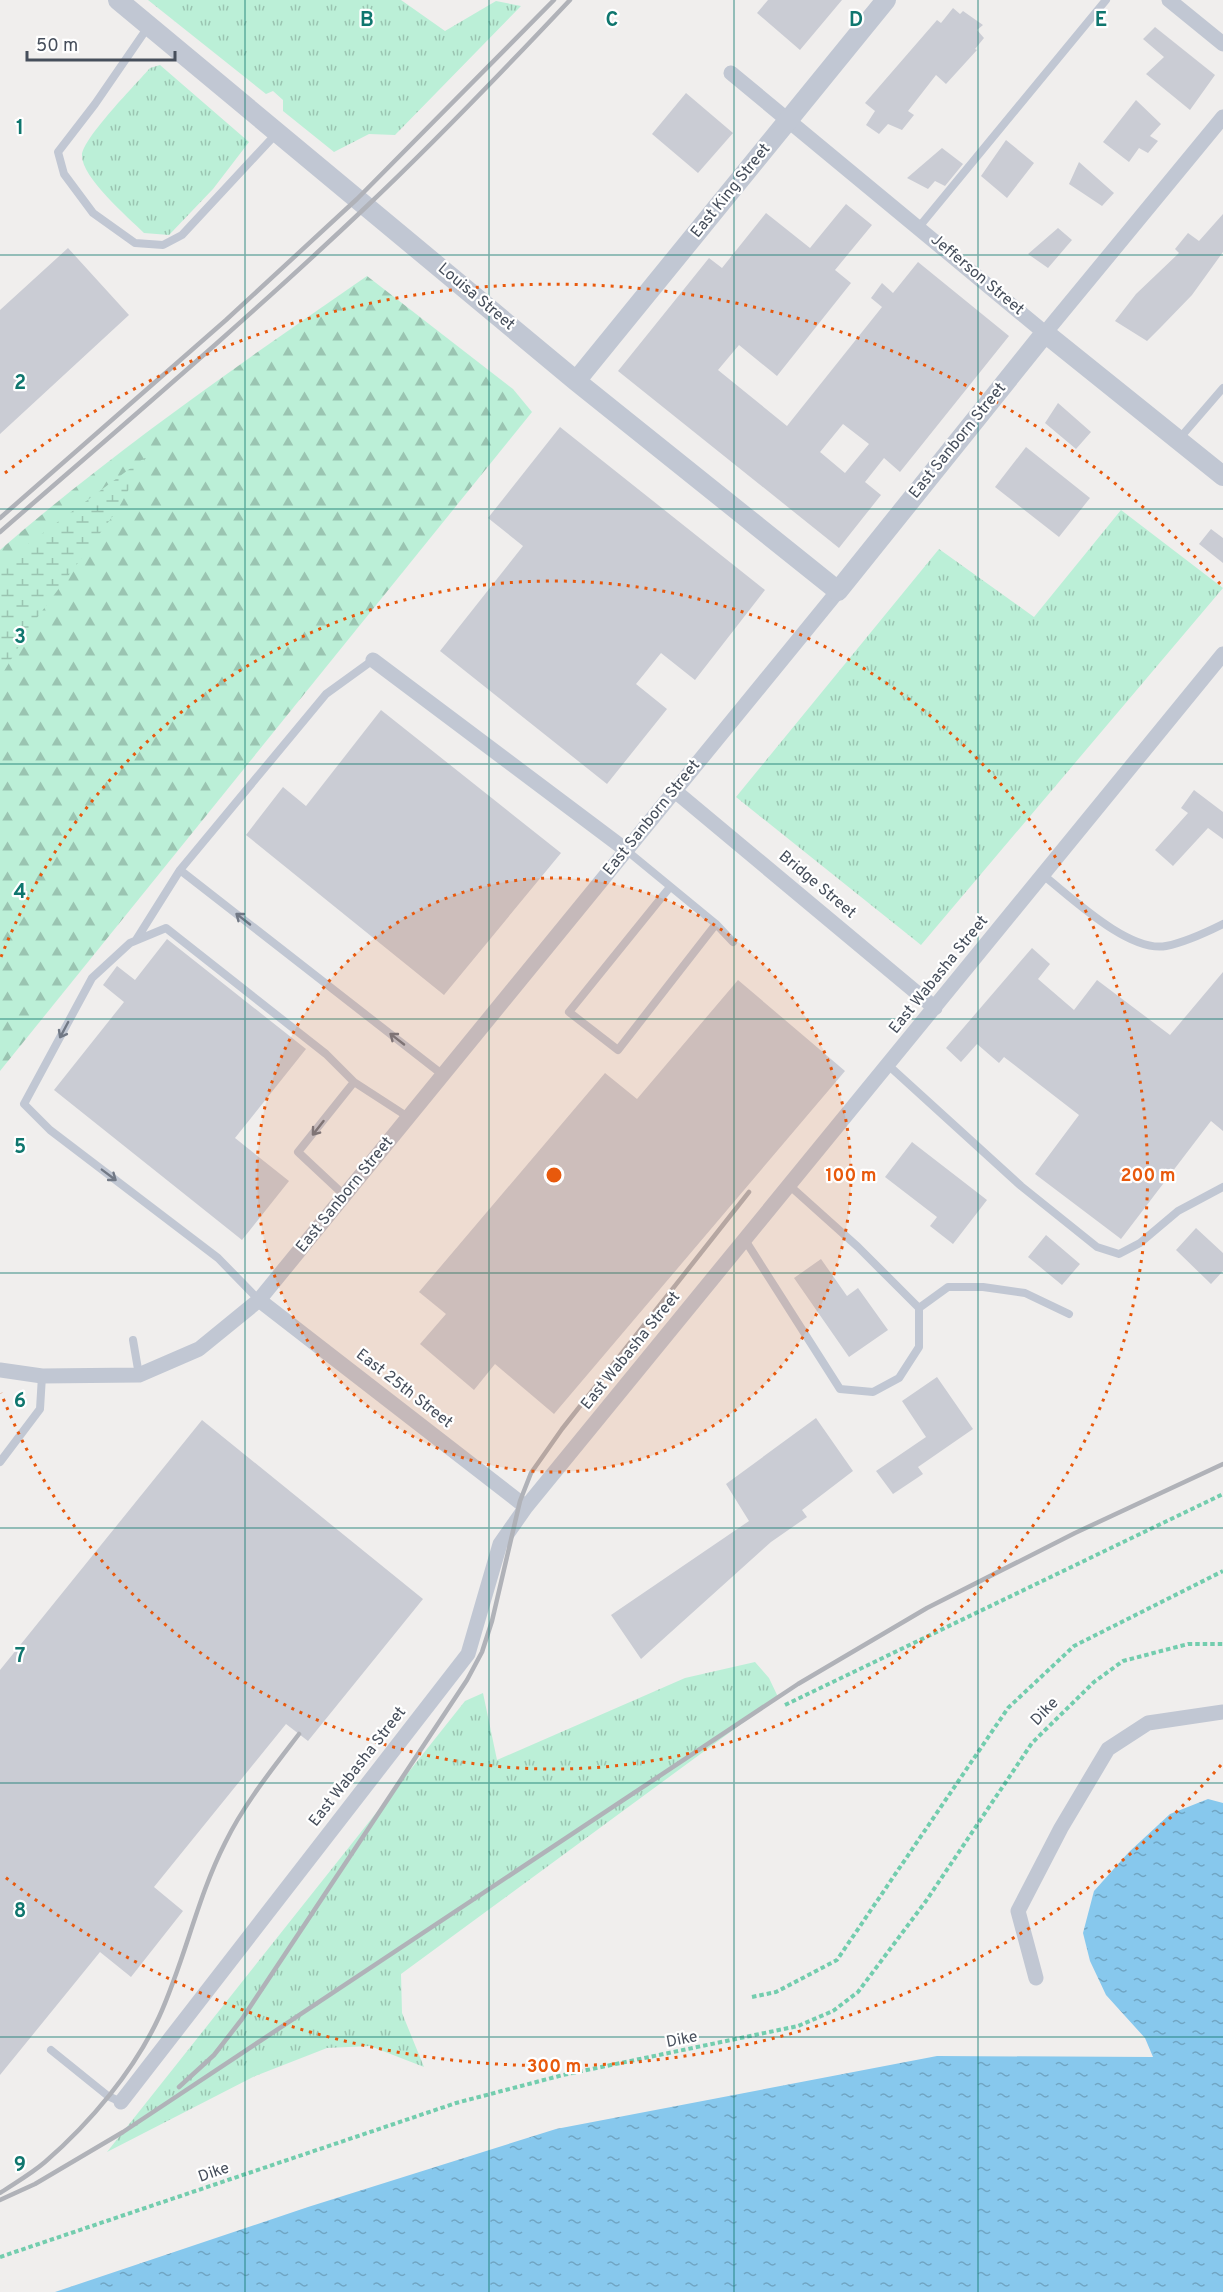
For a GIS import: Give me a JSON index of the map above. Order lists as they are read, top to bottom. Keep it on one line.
{"streets":{"street":["East King Street","Jefferson Street","Louisa Street","East Sanborn Street","Bridge Street","East Wabasha Street","East 25th Street"],"path":["Dike"]},"crossings":[["East King Street","Jefferson Street"],["East King Street","Louisa Street"],["Jefferson Street","East Sanborn Street"],["Louisa Street","East Sanborn Street"],["East Sanborn Street","Bridge Street"],["East Sanborn Street","East 25th Street"],["Bridge Street","East Wabasha Street"],["East Wabasha Street","East 25th Street"]],"scale_bar":"50 m","grid":{"columns":["B","C","D","E"],"rows":["1","2","3","4","5","6","7","8","9"]},"rings":["100 m","200 m","300 m"]}
